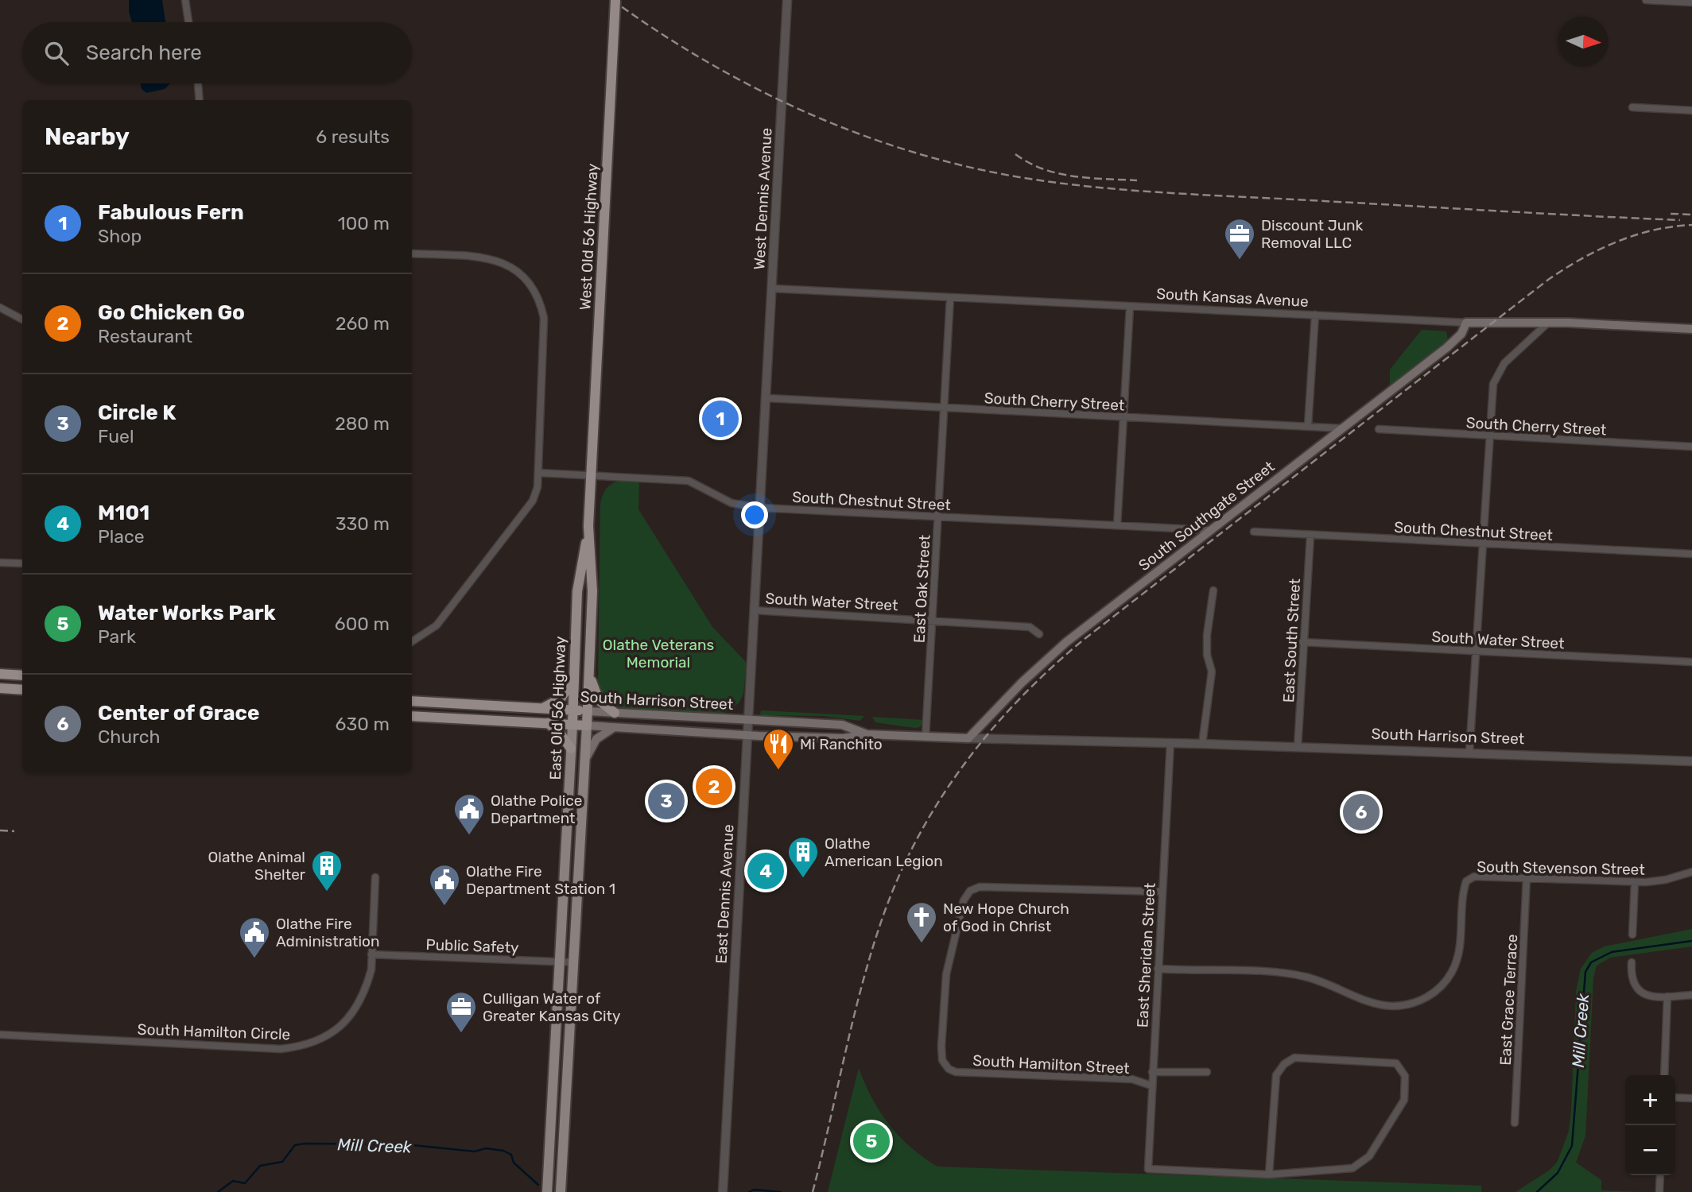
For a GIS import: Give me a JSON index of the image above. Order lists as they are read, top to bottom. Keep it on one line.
{"streets":{"highway":["West Old 56 Highway","South Harrison Street","East Old 56 Highway"],"main road":["South Kansas Avenue","South Southgate Street"],"street":["West Dennis Avenue","South Cherry Street","South Chestnut Street","East Oak Street","South Water Street","East South Street","South Stevenson Street","East Dennis Avenue","Public Safety","East Sheridan Street","East Grace Terrace","South Hamilton Circle","South Hamilton Street"]},"crossings":[["West Dennis Avenue","South Kansas Avenue"],["West Dennis Avenue","South Cherry Street"],["West Dennis Avenue","East Dennis Avenue"],["West Old 56 Highway","South Chestnut Street"],["West Old 56 Highway","East Old 56 Highway"],["South Kansas Avenue","South Southgate Street"],["South Kansas Avenue","East Oak Street"],["South Cherry Street","South Southgate Street"],["South Cherry Street","East Oak Street"],["South Cherry Street","East Dennis Avenue"],["South Chestnut Street","South Southgate Street"],["South Chestnut Street","East Oak Street"],["South Chestnut Street","East South Street"],["South Chestnut Street","East Old 56 Highway"],["South Chestnut Street","East Dennis Avenue"],["South Southgate Street","South Harrison Street"],["East Oak Street","South Water Street"],["East Oak Street","South Harrison Street"],["South Water Street","East South Street"],["South Water Street","East Dennis Avenue"],["East South Street","South Harrison Street"],["South Harrison Street","East Old 56 Highway"],["South Harrison Street","East Dennis Avenue"],["South Harrison Street","East Sheridan Street"],["East Old 56 Highway","Public Safety"],["South Stevenson Street","East Sheridan Street"],["South Stevenson Street","East Grace Terrace"],["Public Safety","South Hamilton Circle"],["East Sheridan Street","South Hamilton Street"]],"water":["Mill Creek"],"parks":["Olathe Veterans Memorial"],"places":{"office":["Discount Junk Removal LLC","Culligan Water of Greater Kansas City"],"restaurant":["Mi Ranchito"],"public building":["Olathe Police Department","Olathe Fire Department Station 1","Olathe Fire Administration"],"building":["Olathe American Legion","Olathe Animal Shelter"],"church":["New Hope Church of God in Christ"]},"north":"right","page":{"search":"Search here","heading":["Nearby","6 results"],"list":[{"mark":"1","name":"Fabulous Fern","note":"Shop","value":"100 m"},{"mark":"2","name":"Go Chicken Go","note":"Restaurant","value":"260 m"},{"mark":"3","name":"Circle K","note":"Fuel","value":"280 m"},{"mark":"4","name":"M101","note":"Place","value":"330 m"},{"mark":"5","name":"Water Works Park","note":"Park","value":"600 m"},{"mark":"6","name":"Center of Grace","note":"Church","value":"630 m"}],"pins":["1","2","3","6","4","5"],"map_buttons":["+","−"]}}
